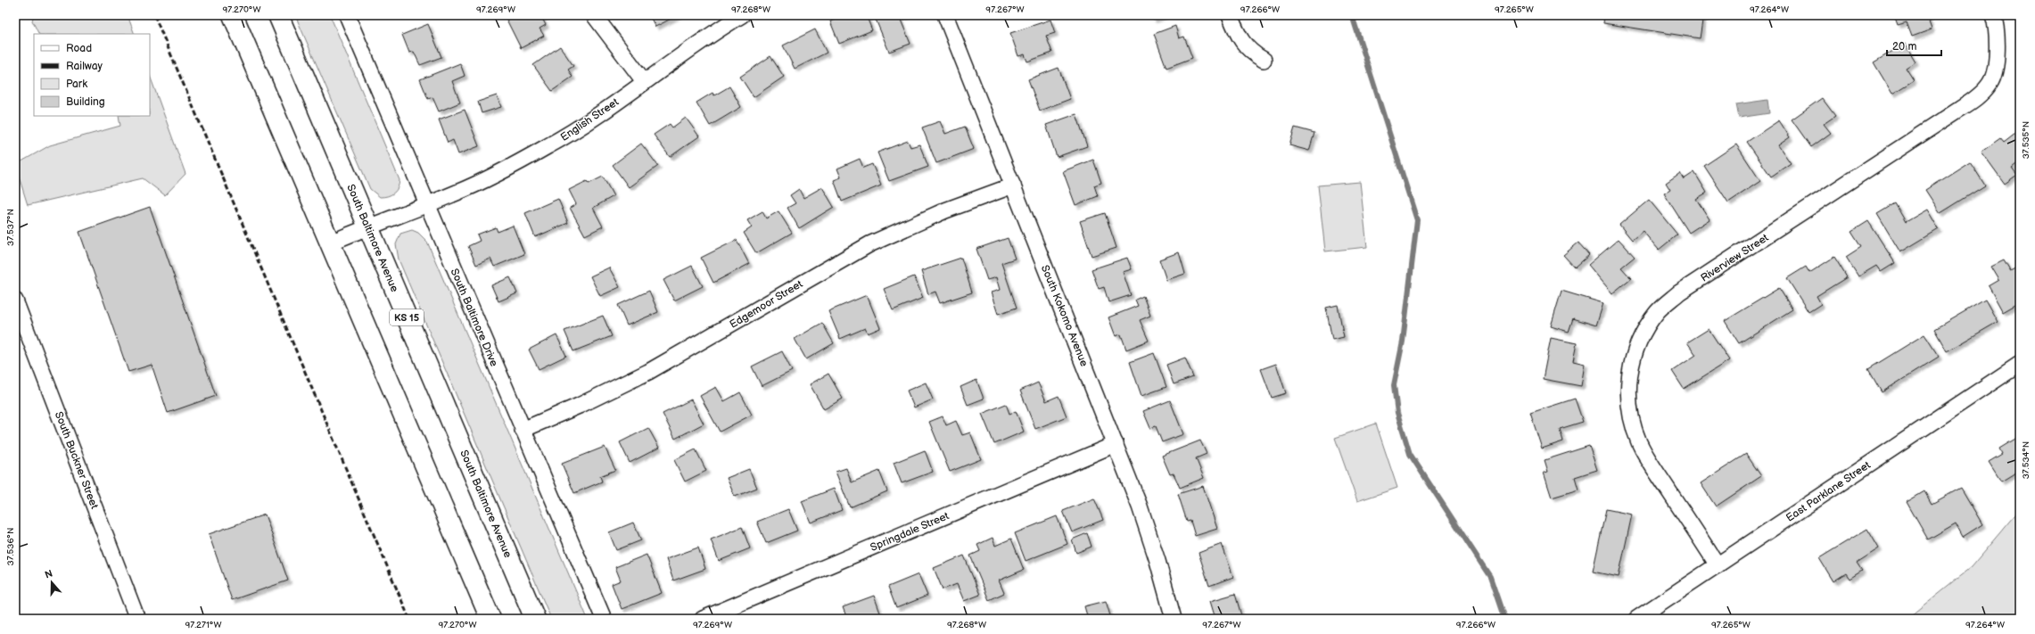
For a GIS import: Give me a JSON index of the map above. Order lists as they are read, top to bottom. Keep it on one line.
{"streets":{"main road":["South Baltimore Avenue","KS 15"],"street":["English Street","Riverview Street","Edgemoor Street","South Kokomo Avenue","South Baltimore Drive","South Buckner Street","East Parklane Street","Springdale Street"]},"crossings":[["English Street","South Baltimore Avenue"],["English Street","South Baltimore Drive"],["Riverview Street","East Parklane Street"],["Edgemoor Street","South Kokomo Avenue"],["Edgemoor Street","South Baltimore Drive"],["South Kokomo Avenue","Springdale Street"]],"legend":["Road","Railway","Park","Building"],"scale_bar":"20 m","north":"top","coordinates":["97.270°W","97.269°W","97.268°W","97.267°W","97.266°W","97.265°W","97.264°W","37.535°N","37.537°N","37.534°N","37.536°N","97.271°W"]}
